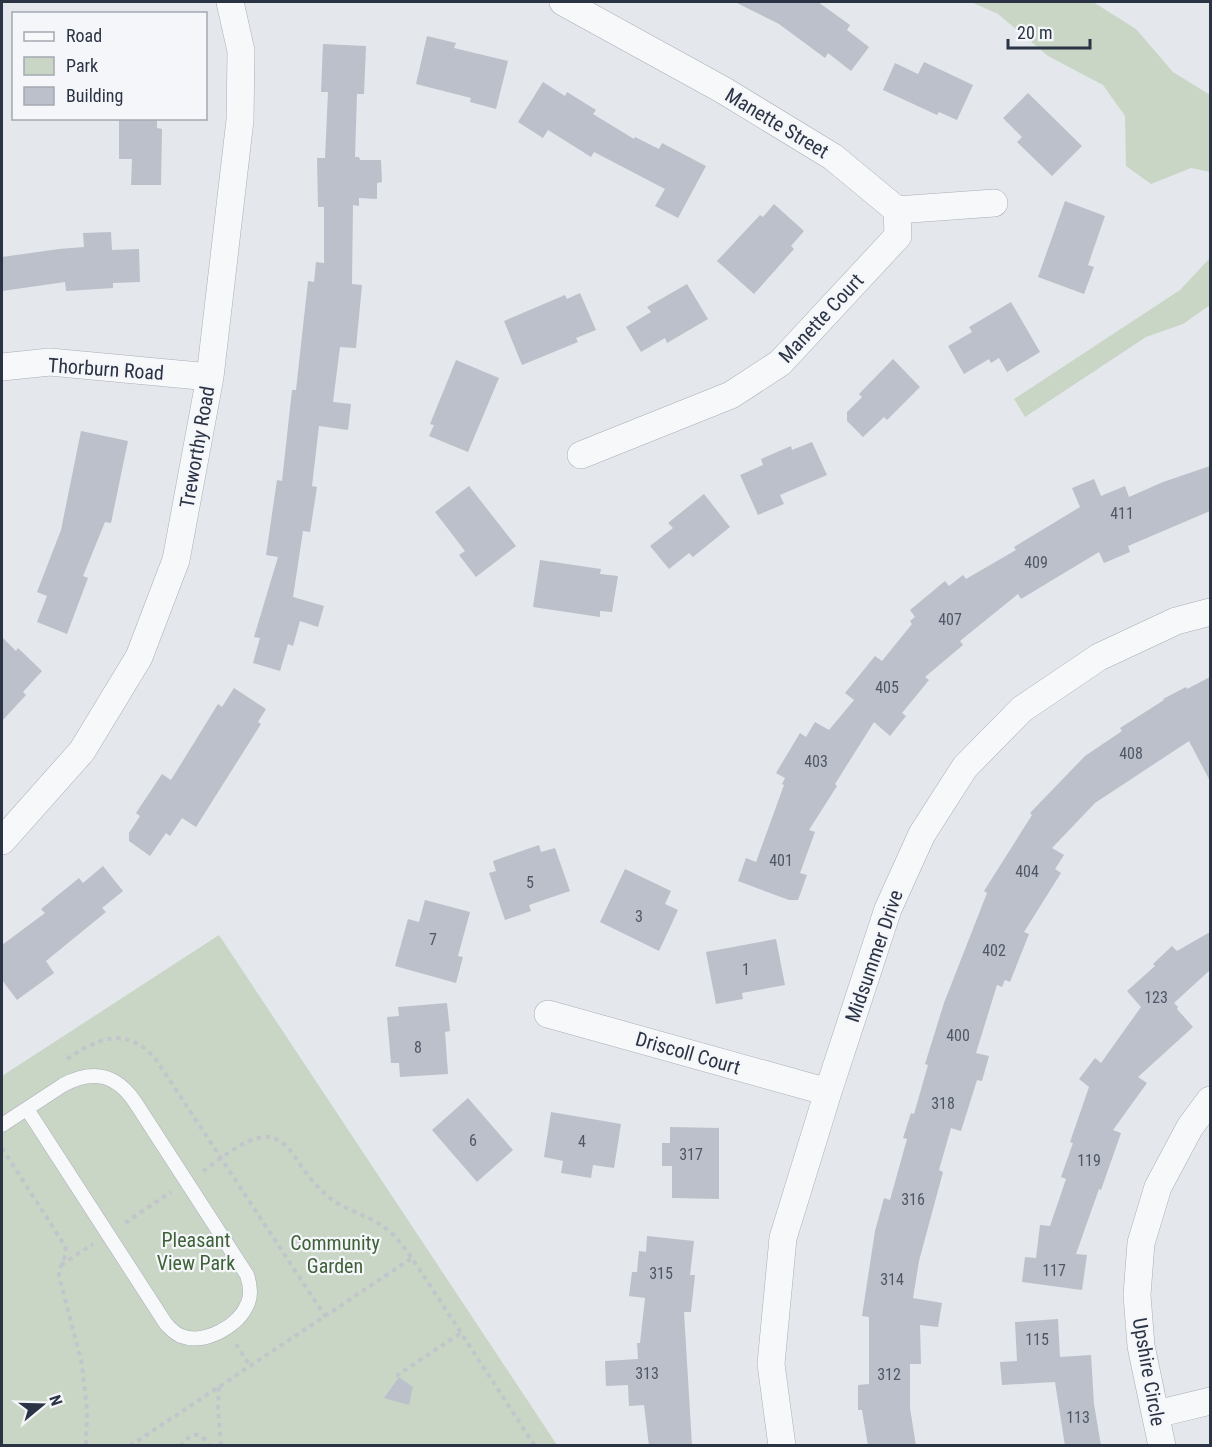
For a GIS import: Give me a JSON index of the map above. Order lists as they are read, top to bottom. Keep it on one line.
{"streets":{"street":["Manette Street","Manette Court","Thorburn Road","Treworthy Road","Midsummer Drive","Driscoll Court","Upshire Circle"]},"crossings":[["Manette Street","Manette Court"],["Thorburn Road","Treworthy Road"],["Midsummer Drive","Driscoll Court"]],"parks":["Pleasant View Park","Community Garden"],"house_numbers":["411","409","407","405","408","403","401","404","5","3","7","402","1","123","400","8","318","6","4","317","119","316","117","315","314","115","313","312","113"],"legend":["Road","Park","Building"],"scale_bar":"20 m","north":"right"}
